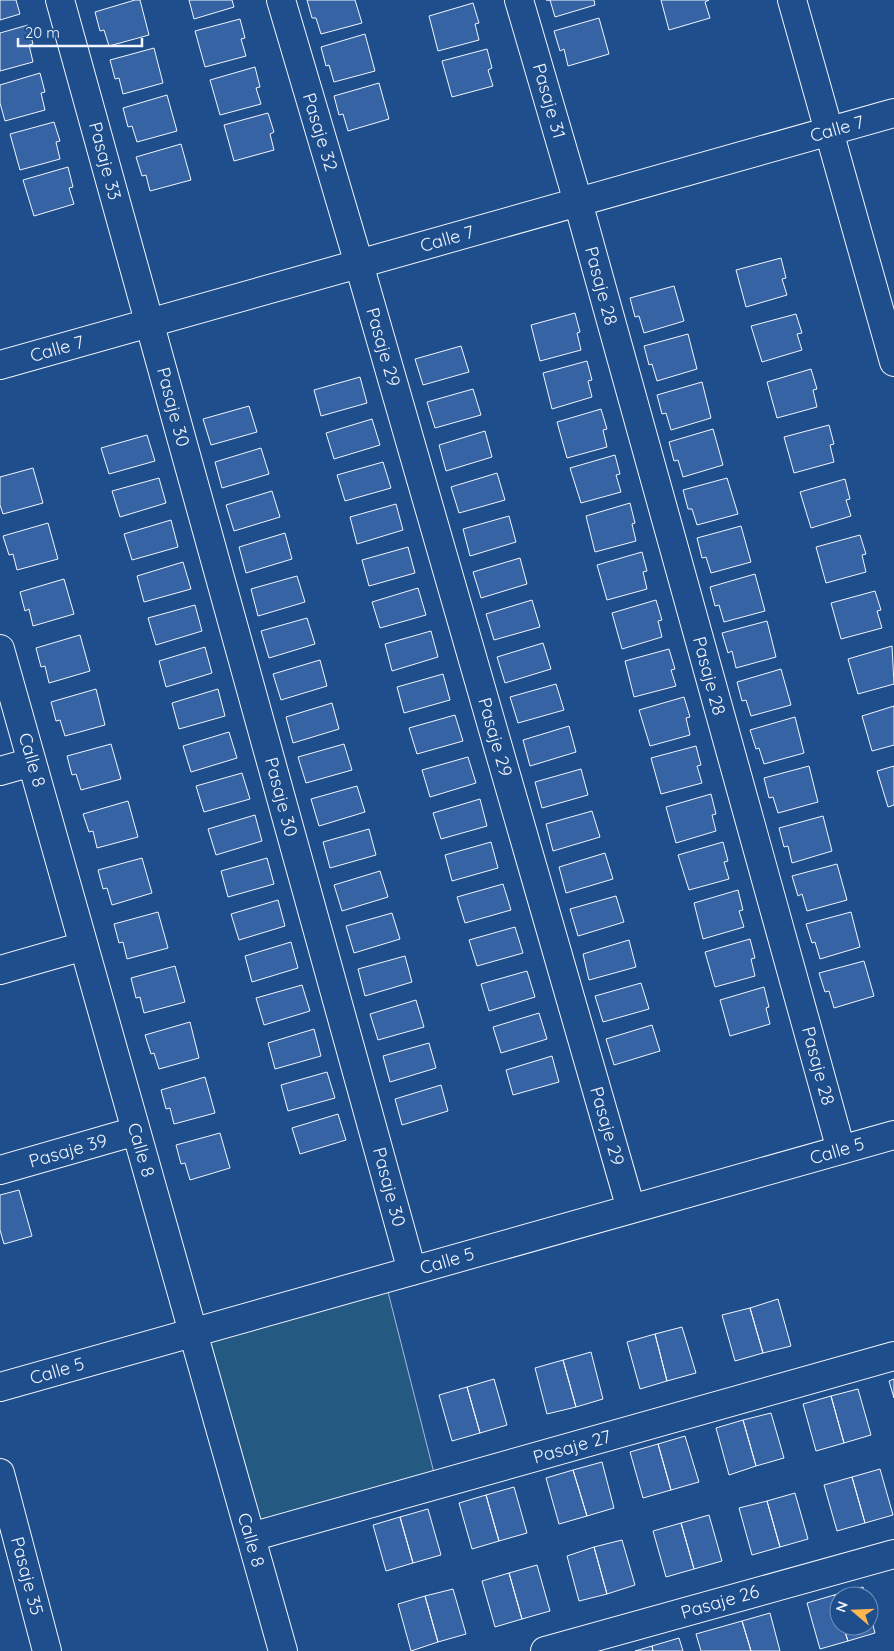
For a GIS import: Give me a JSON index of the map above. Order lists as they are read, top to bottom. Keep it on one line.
{"streets":{"street":["Pasaje 31","Calle 7","Pasaje 32","Pasaje 33","Pasaje 28","Pasaje 29","Pasaje 30","Calle 8","Pasaje 39","Calle 5","Pasaje 27","Pasaje 35","Pasaje 26"]},"crossings":[["Pasaje 31","Calle 7"],["Pasaje 31","Pasaje 28"],["Calle 7","Pasaje 32"],["Calle 7","Pasaje 33"],["Calle 7","Pasaje 28"],["Calle 7","Pasaje 29"],["Calle 7","Pasaje 30"],["Pasaje 32","Pasaje 29"],["Pasaje 33","Pasaje 30"],["Pasaje 28","Calle 5"],["Pasaje 29","Calle 5"],["Pasaje 30","Calle 5"],["Calle 8","Pasaje 39"],["Calle 8","Calle 5"],["Calle 8","Pasaje 27"]],"scale_bar":"20 m","north":"left"}
